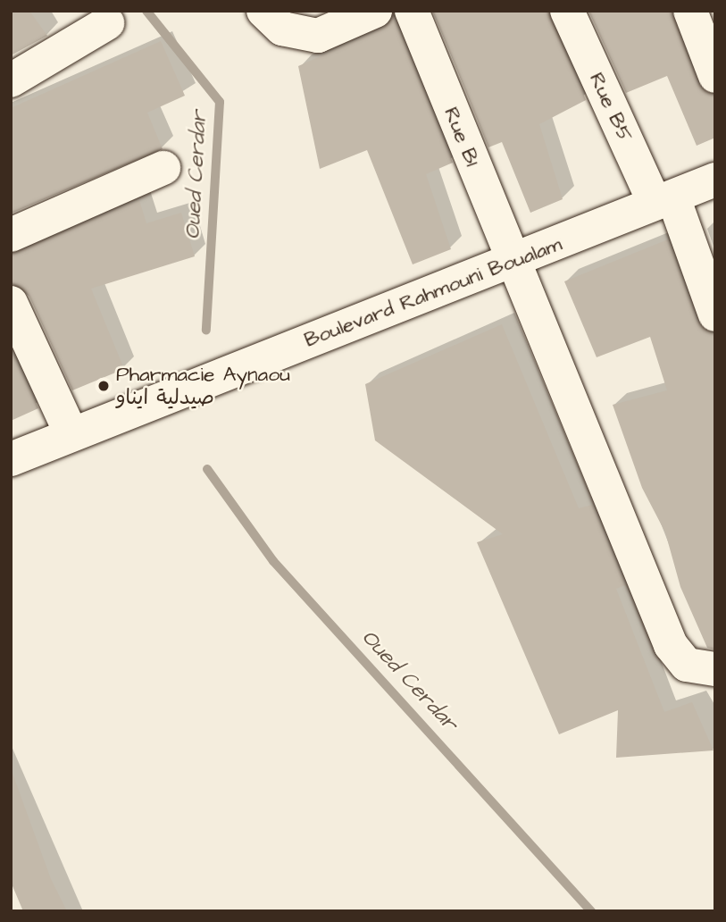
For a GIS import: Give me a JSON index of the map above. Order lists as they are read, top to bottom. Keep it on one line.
{"streets":{"street":["Rue B5","Rue B1","Boulevard Rahmouni Boualam"]},"crossings":[["Rue B5","Boulevard Rahmouni Boualam"],["Rue B1","Boulevard Rahmouni Boualam"]],"water":["Oued Cerdar"],"places":["Pharmacie Aynaou صيدلية ايناو"]}
